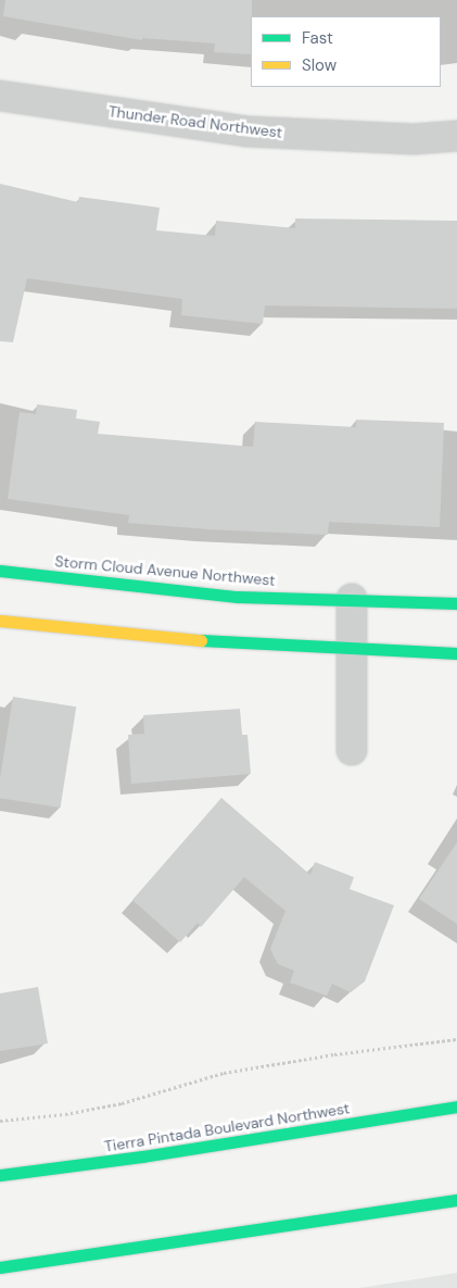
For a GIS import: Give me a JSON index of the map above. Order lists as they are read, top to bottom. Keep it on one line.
{"streets":{"street":["Thunder Road Northwest","Storm Cloud Avenue Northwest","Tierra Pintada Boulevard Northwest"]},"legend":["Fast","Slow"]}
